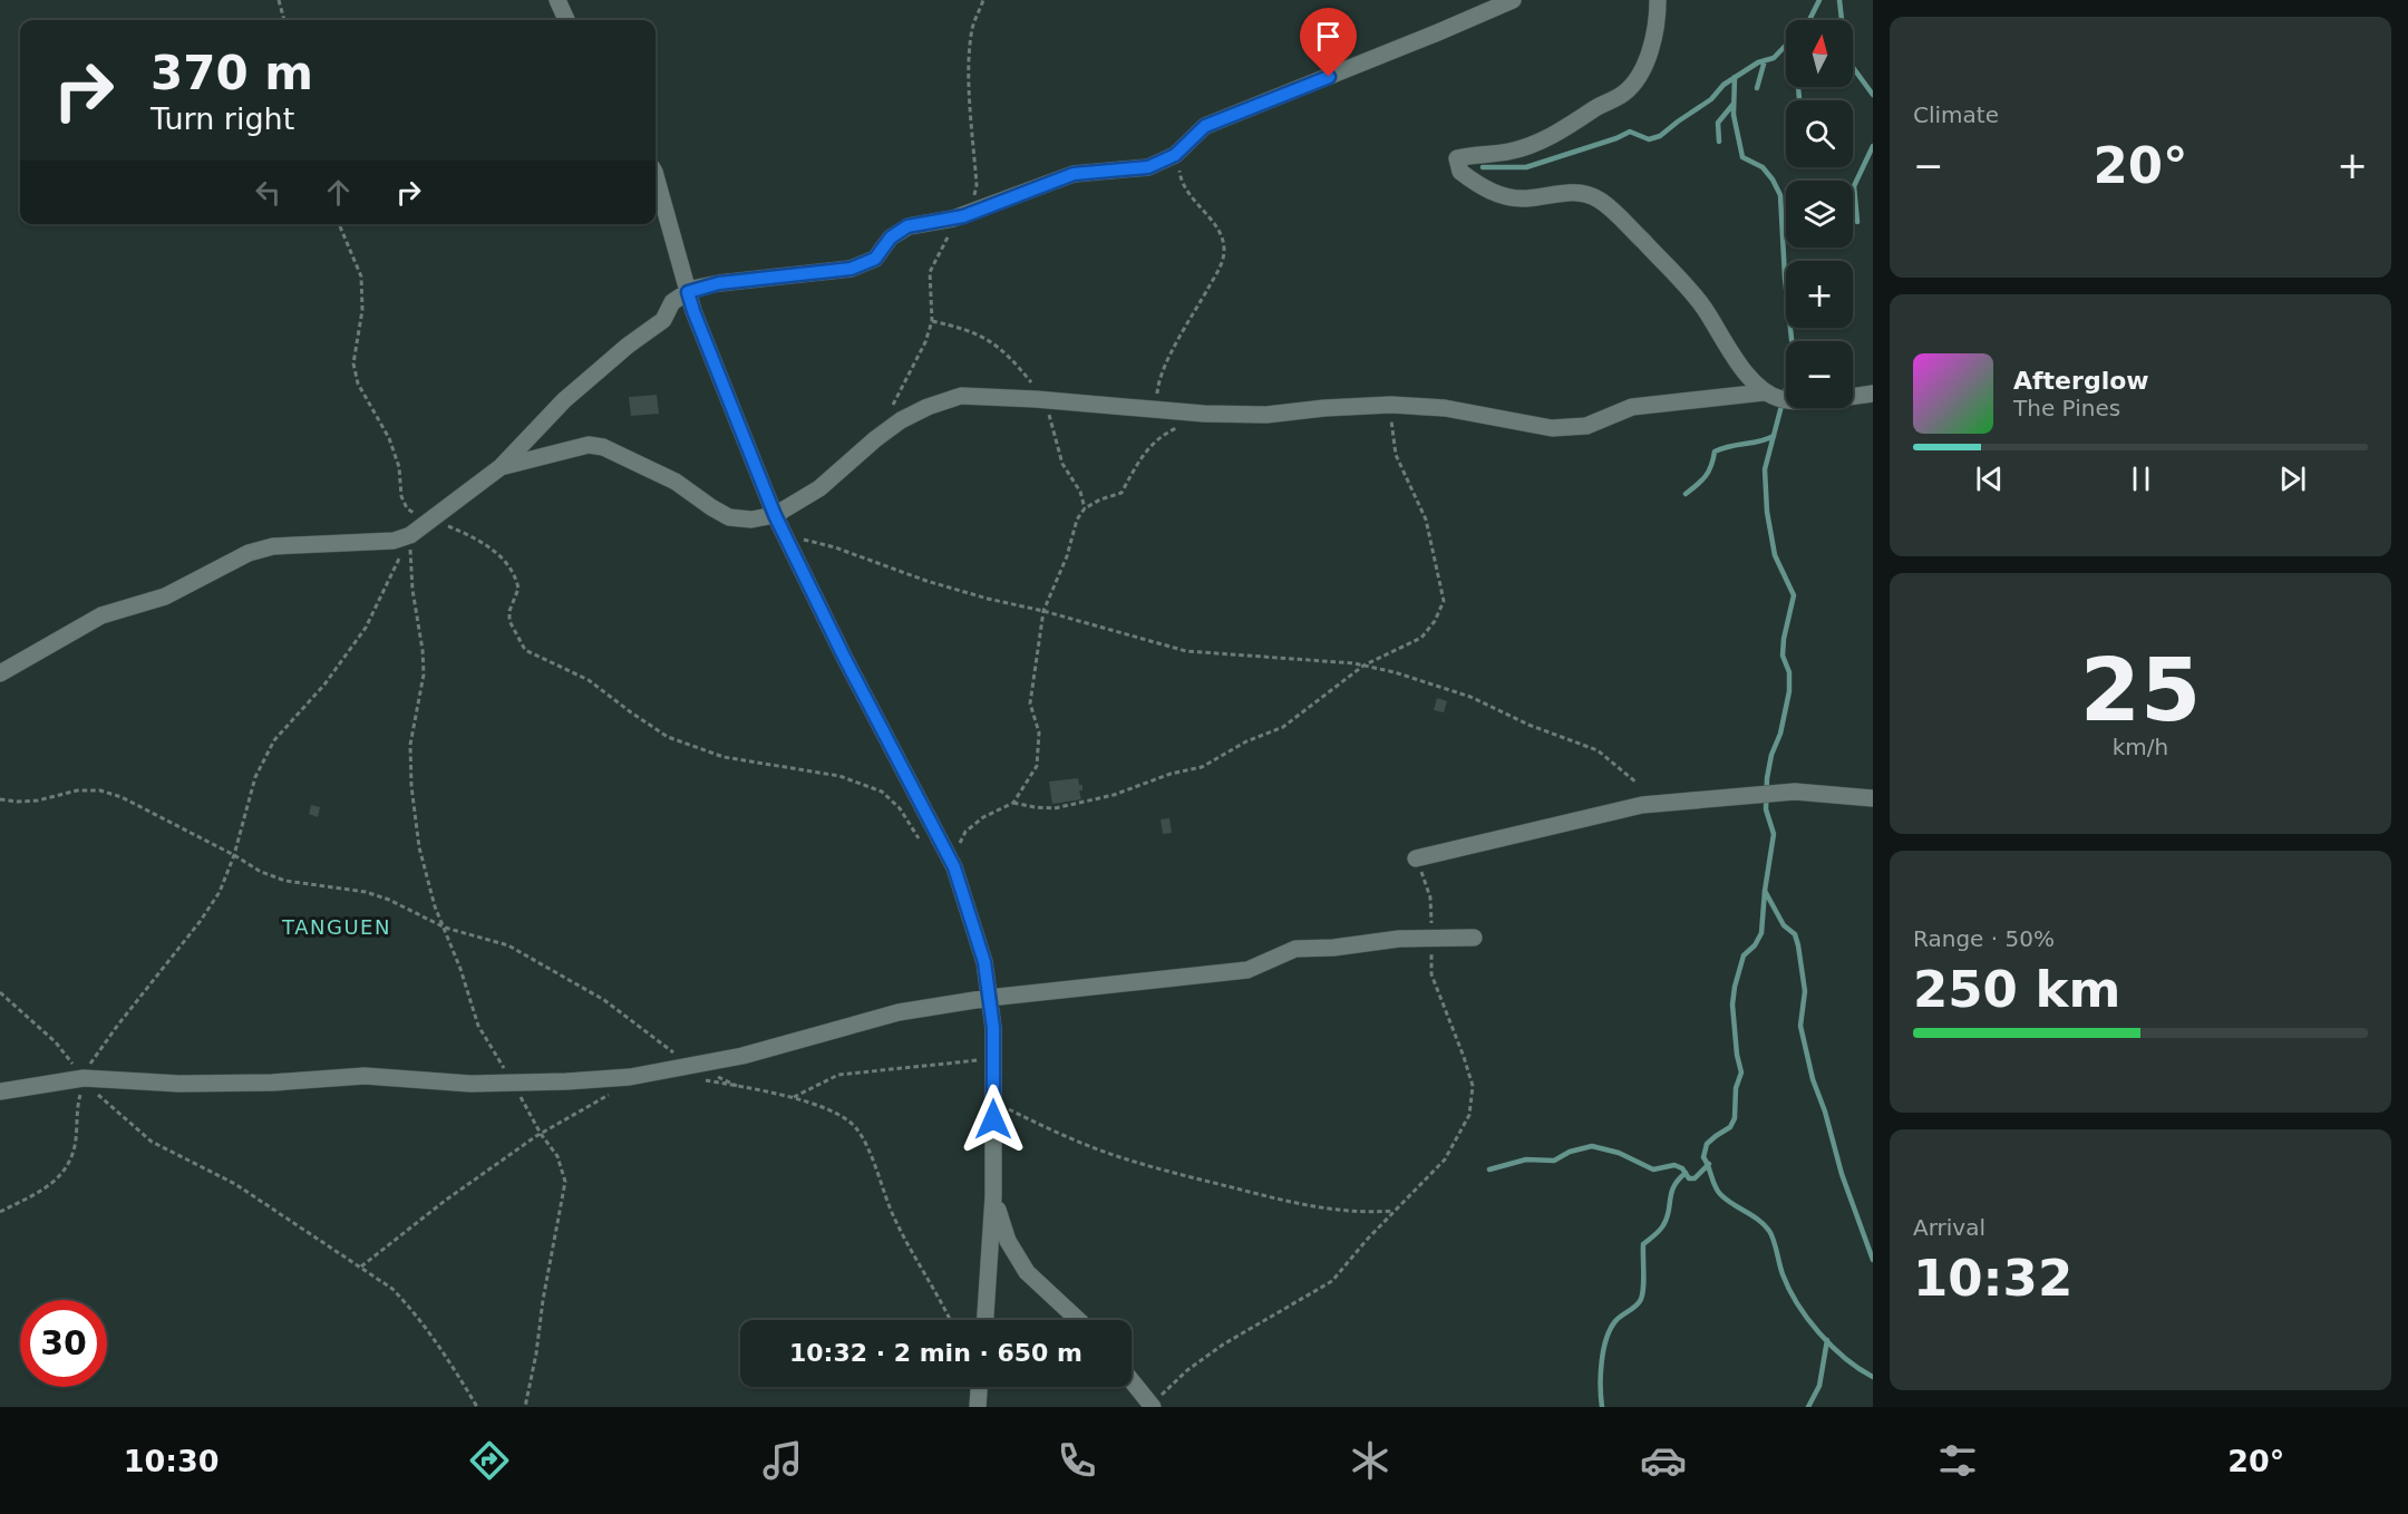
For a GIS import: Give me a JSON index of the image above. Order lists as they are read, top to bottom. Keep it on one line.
{"districts":["TANGUEN"],"north":"top","page":{"tile":["Climate",["25","km/h"],["Range · 50%","250 km"],["Arrival","10:32"]],"map_buttons":["+","−"],"turn":["370 m","Turn right"],"heat":["−","20°","+"],"song":["Afterglow","The Pines"],"limit":"30","trip":"10:32 · 2 min · 650 m","tabs":["10:30","20°"]}}
